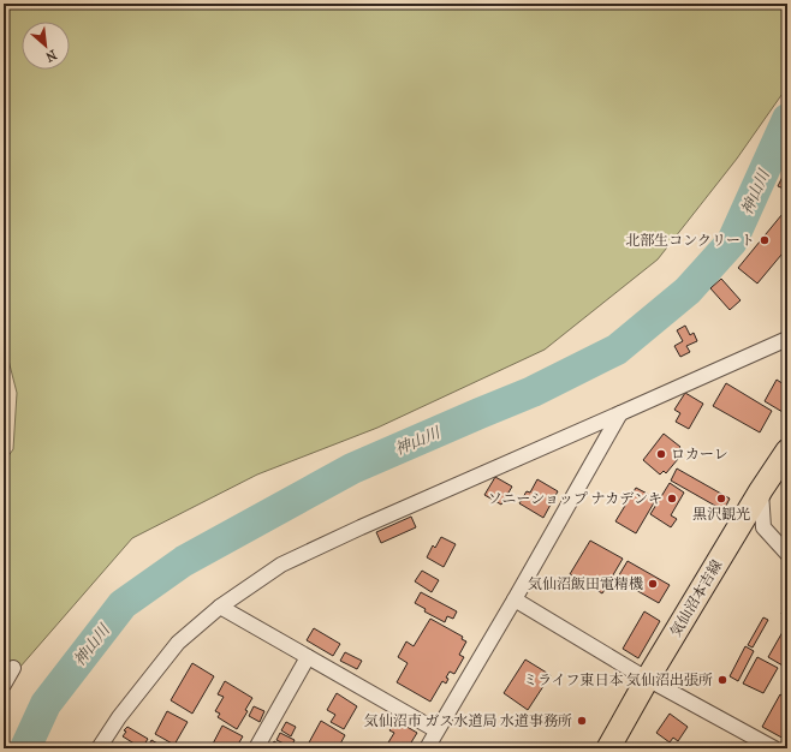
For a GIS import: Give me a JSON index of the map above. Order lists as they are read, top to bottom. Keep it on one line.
{"streets":{"main road":["気仙沼本吉線"]},"water":["神山川"],"places":["北部生コンクリート","ロカーレ","ソニーショップ ナカデンキ","黒沢観光","気仙沼飯田電精機","ミライフ東日本 気仙沼出張所","気仙沼市 ガス水道局 水道事務所"],"north":"bottom right"}
